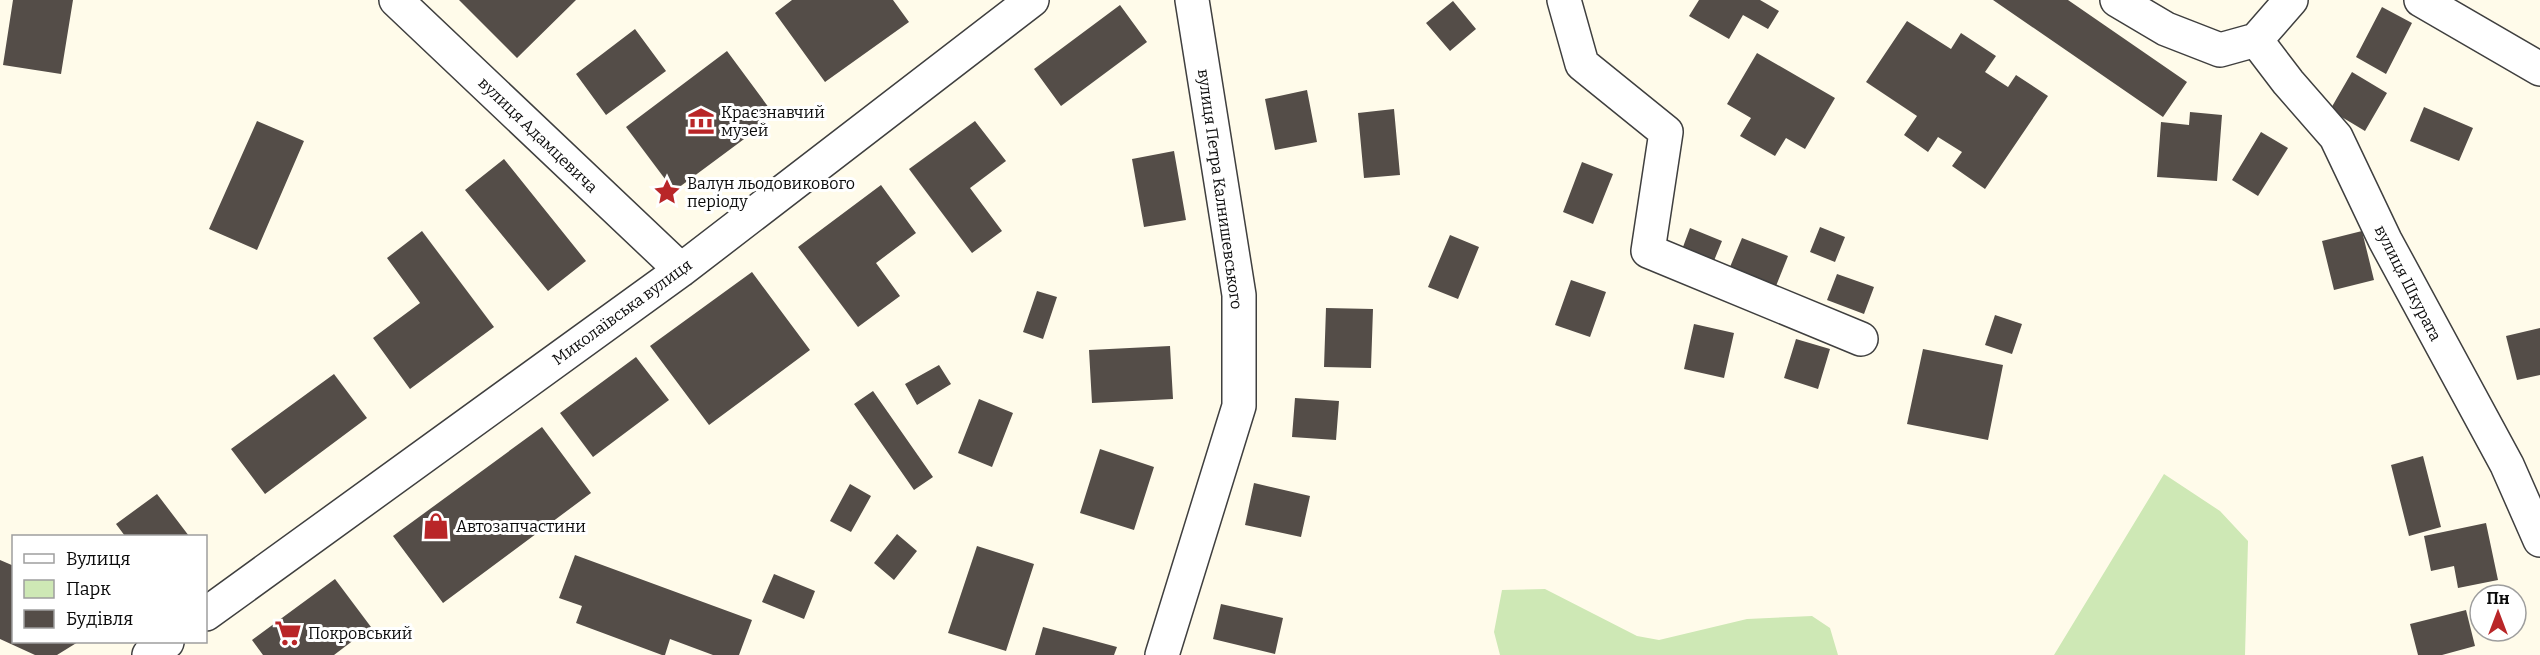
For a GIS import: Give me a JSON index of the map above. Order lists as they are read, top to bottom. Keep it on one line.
{"streets":{"street":["вулиця Адамцевича","вулиця Петра Калнишевського","вулиця Шкурата","Миколаївська вулиця"]},"crossings":[["вулиця Адамцевича","Миколаївська вулиця"]],"places":{"museum":["Краєзнавчий музей"],"place":["Валун льодовикового періоду"],"shop":["Автозапчастини"],"supermarket":["Покровський"]},"legend":["Вулиця","Парк","Будівля"],"north":"top"}
